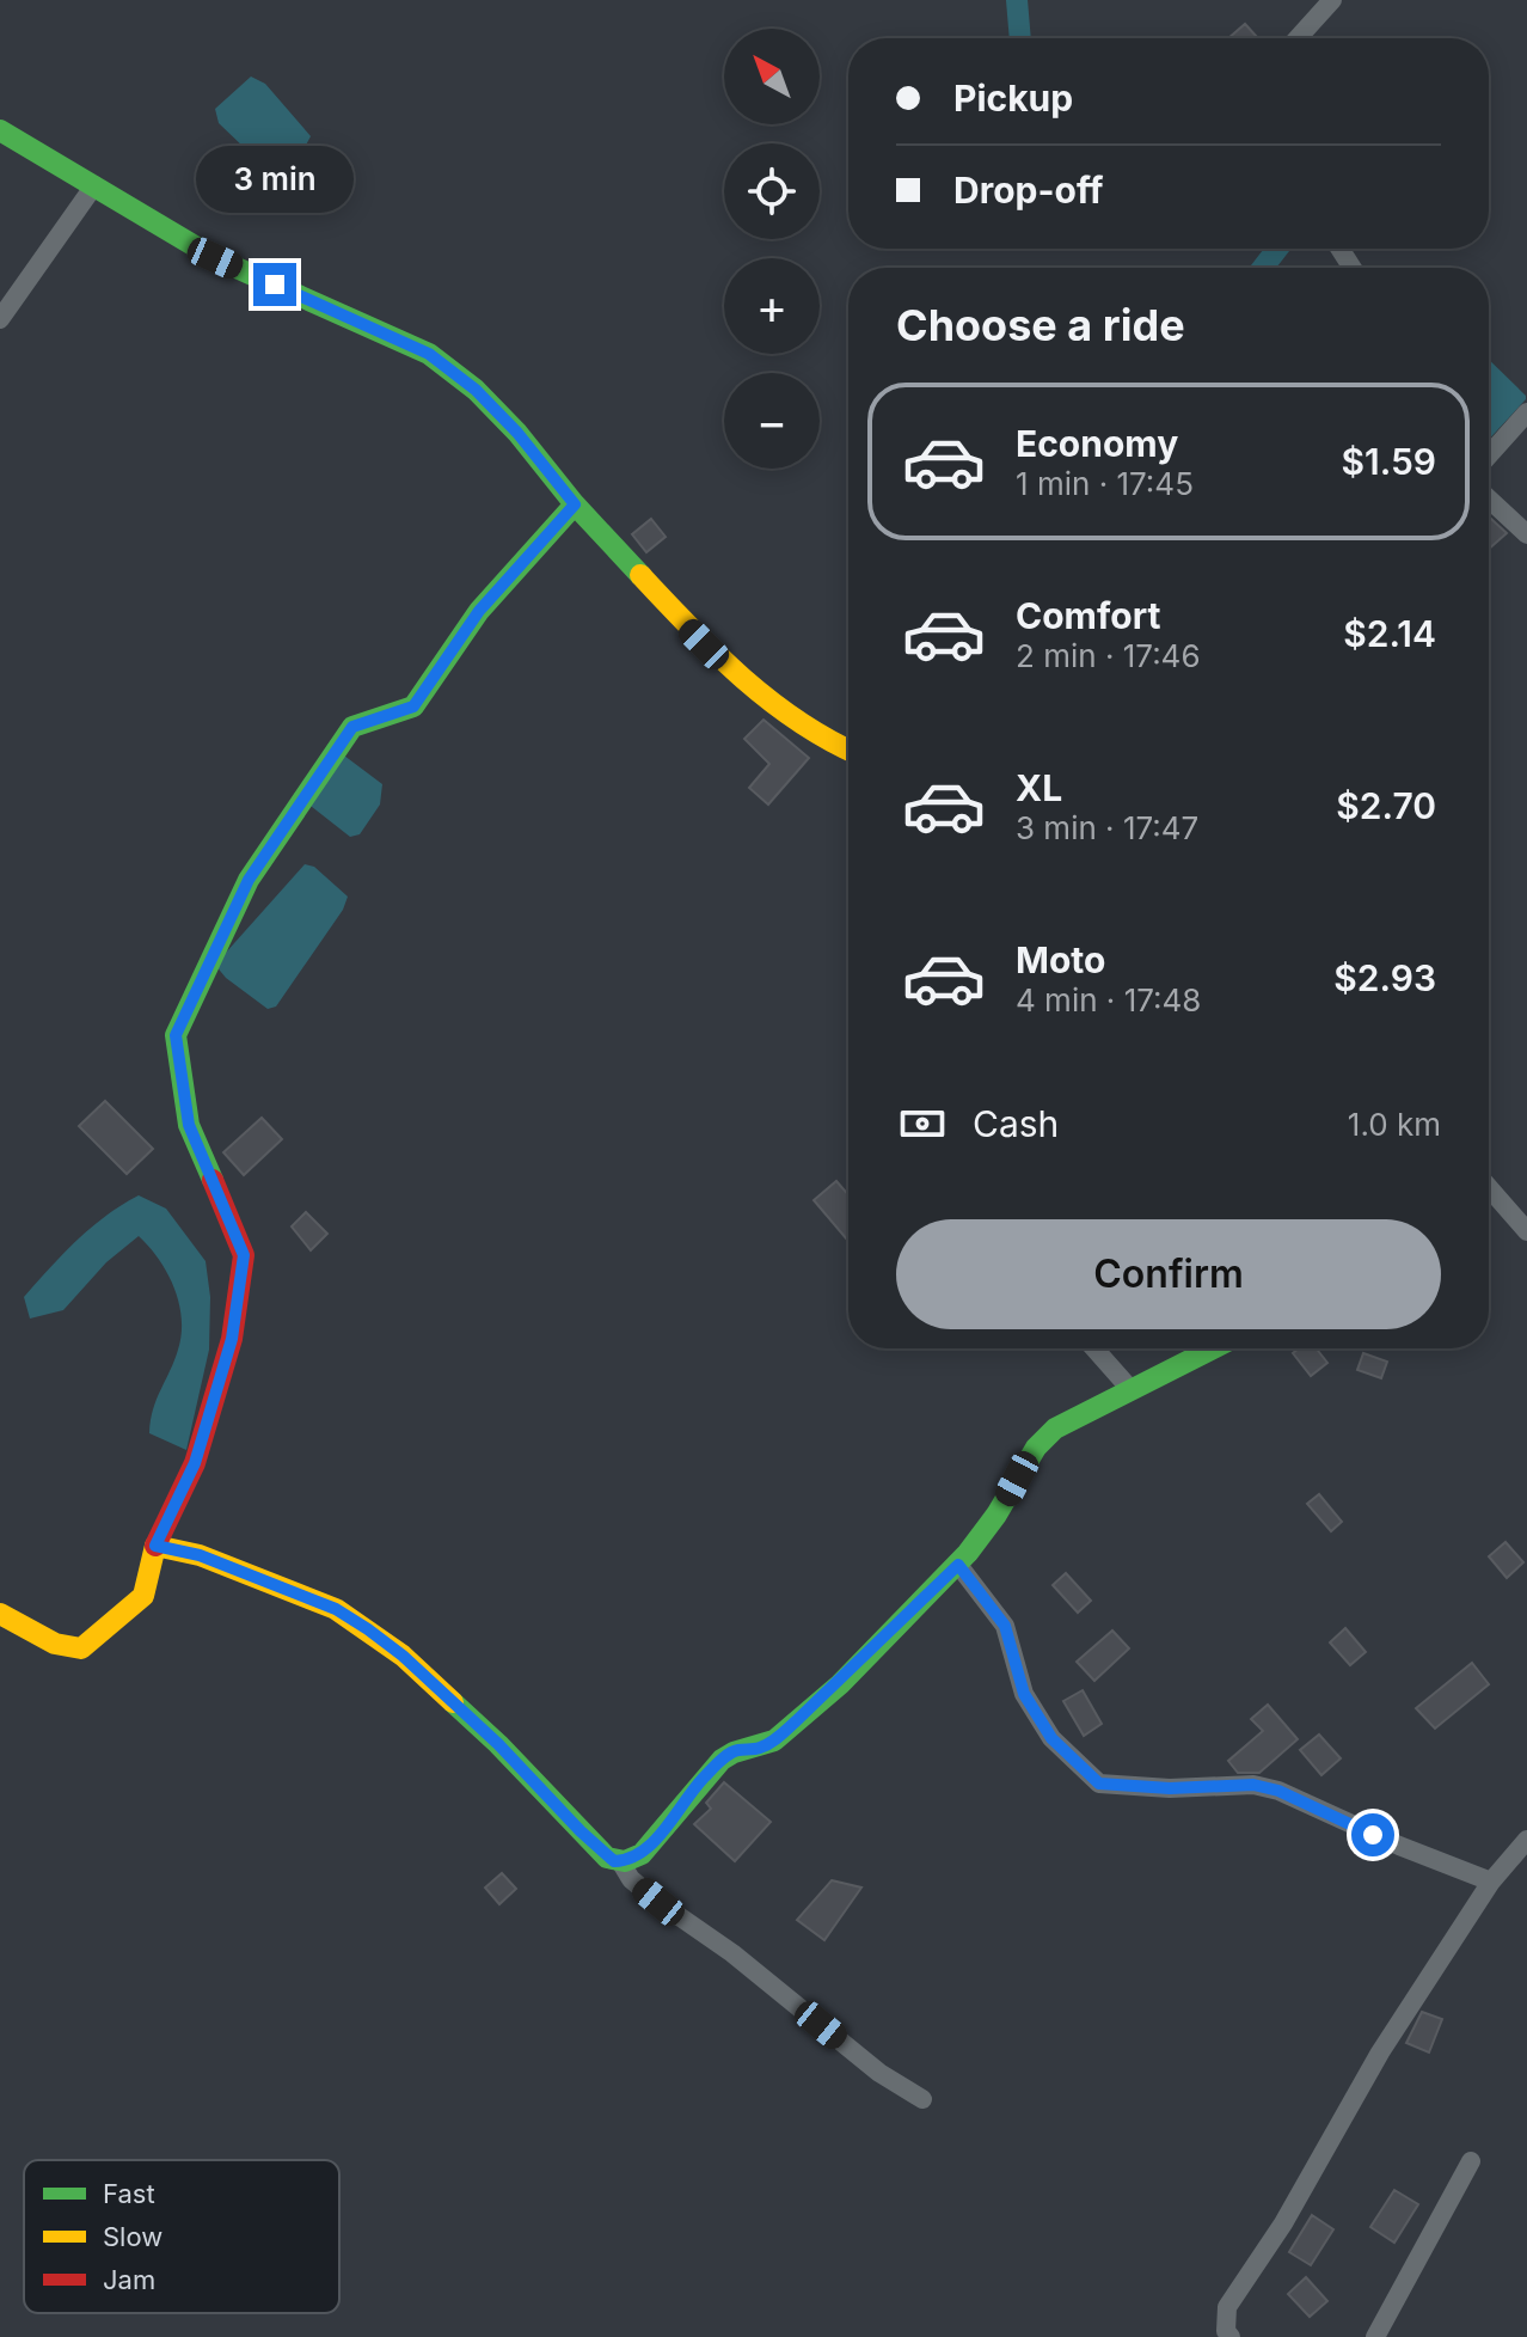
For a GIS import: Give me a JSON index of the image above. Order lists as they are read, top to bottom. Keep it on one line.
{"legend":["Fast","Slow","Jam"],"north":"top left","page":{"map_buttons":["+","−"],"banner":["Pickup","Drop-off"],"bubble":"3 min","heading":"Choose a ride","list":[{"name":"Economy","note":"1 min · 17:45","value":"$1.59"},{"name":"Comfort","note":"2 min · 17:46","value":"$2.14"},{"name":"XL","note":"3 min · 17:47","value":"$2.70"},{"name":"Moto","note":"4 min · 17:48","value":"$2.93"}],"pay":["Cash","1.0 km"],"buttons":"Confirm"}}
